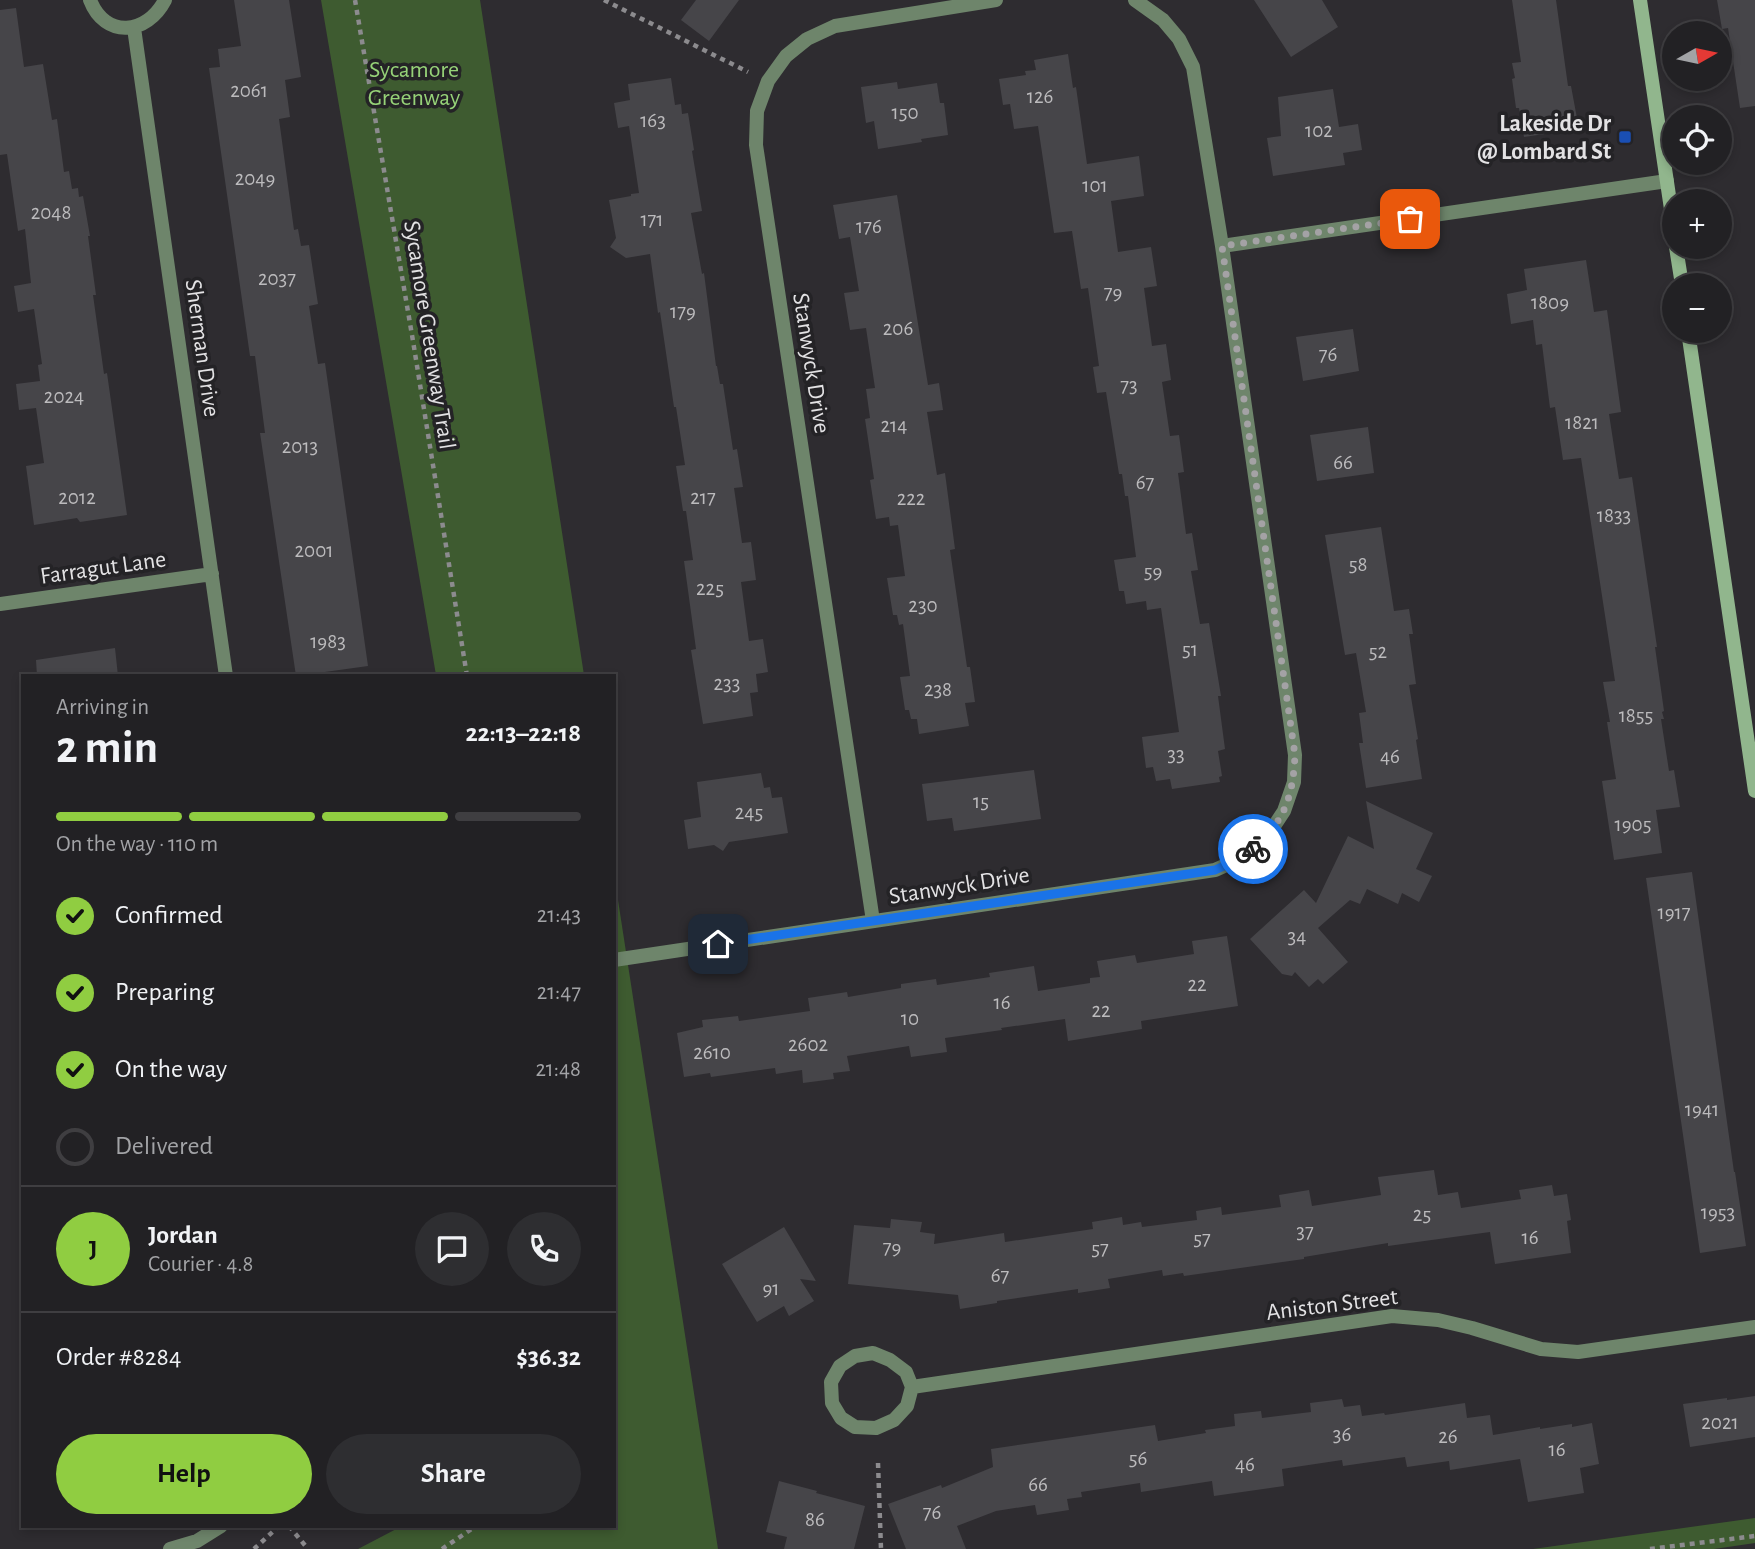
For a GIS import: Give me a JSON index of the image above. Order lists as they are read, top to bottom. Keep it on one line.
{"streets":{"street":["Sherman Drive","Stanwyck Drive","Farragut Lane","Aniston Street"],"path":["Sycamore Greenway Trail"]},"crossings":[["Sherman Drive","Farragut Lane"]],"parks":["Sycamore Greenway"],"places":{"transit":["Lakeside Dr @ Lombard St"]},"house_numbers":["2061","126","150","163","102","2049","101","2048","171","176","2037","79","1809","179","206","76","73","2024","1821","214","2013","66","67","2012","217","222","1833","2001","58","59","225","230","1983","51","52","233","238","1855","33","46","15","245","1905","1917","34","22","16","22","10","2602","2610","1941","1953","25","37","16","57","79","57","67","91","2021","36","26","16","56","46","66","76","86"],"north":"right","page":{"map_buttons":["+","−"],"heading":["2 min","Arriving in","22:13–22:18"],"panel":["Jordan","Courier · 4.8","Order #8284","$36.32"],"bar":"On the way · 110 m","list":[["Confirmed","21:43"],["Preparing","21:47"],["On the way","21:48"],"Delivered"],"round":"J","buttons":["Help","Share"]}}
